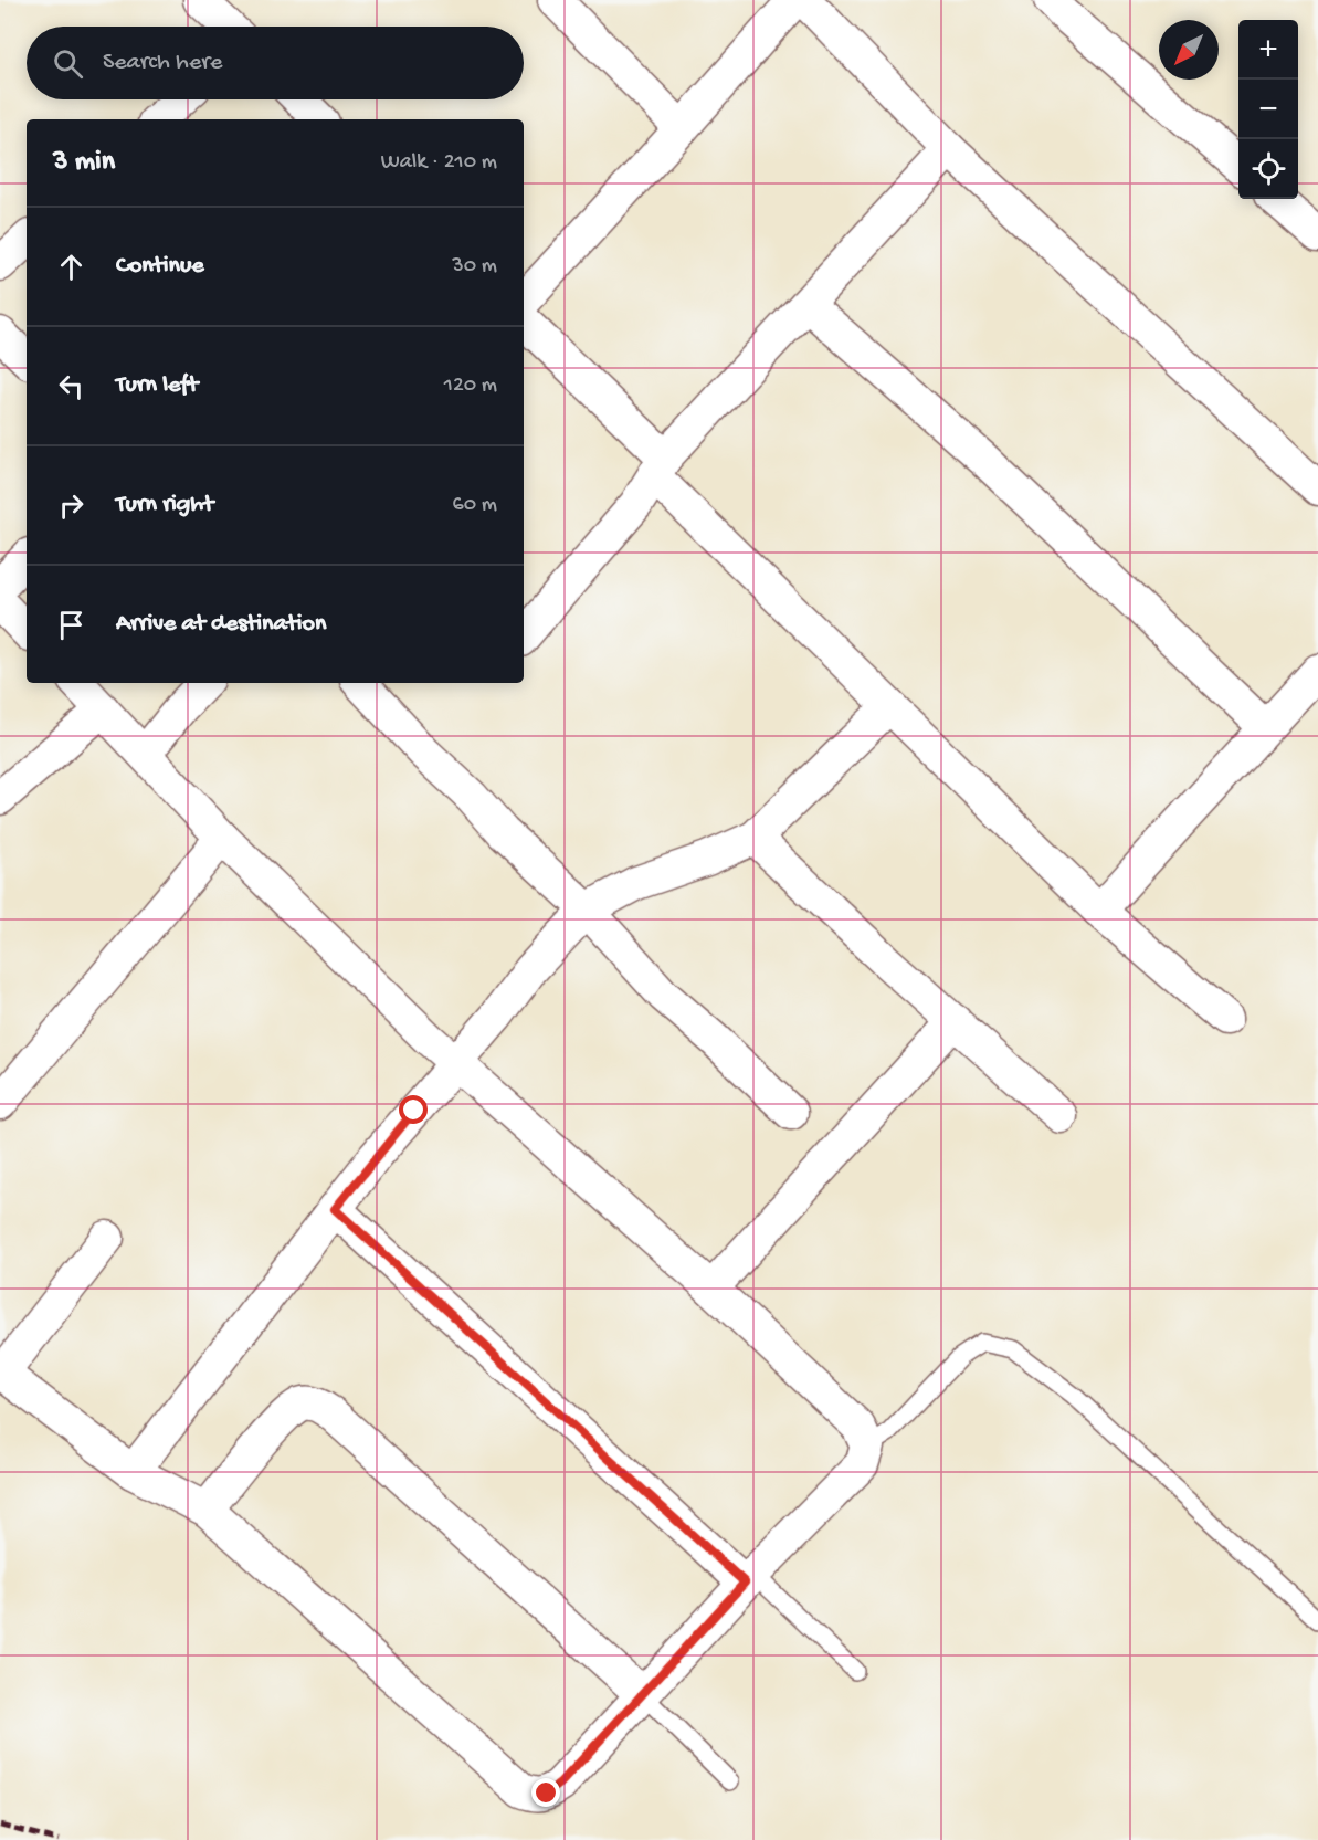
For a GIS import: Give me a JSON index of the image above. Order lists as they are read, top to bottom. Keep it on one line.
{"north":"bottom left","page":{"map_buttons":["+","−"],"search":"Search here","heading":["3 min","Walk · 210 m"],"list":[["Continue","30 m"],["Turn left","120 m"],["Turn right","60 m"],"Arrive at destination"]}}
